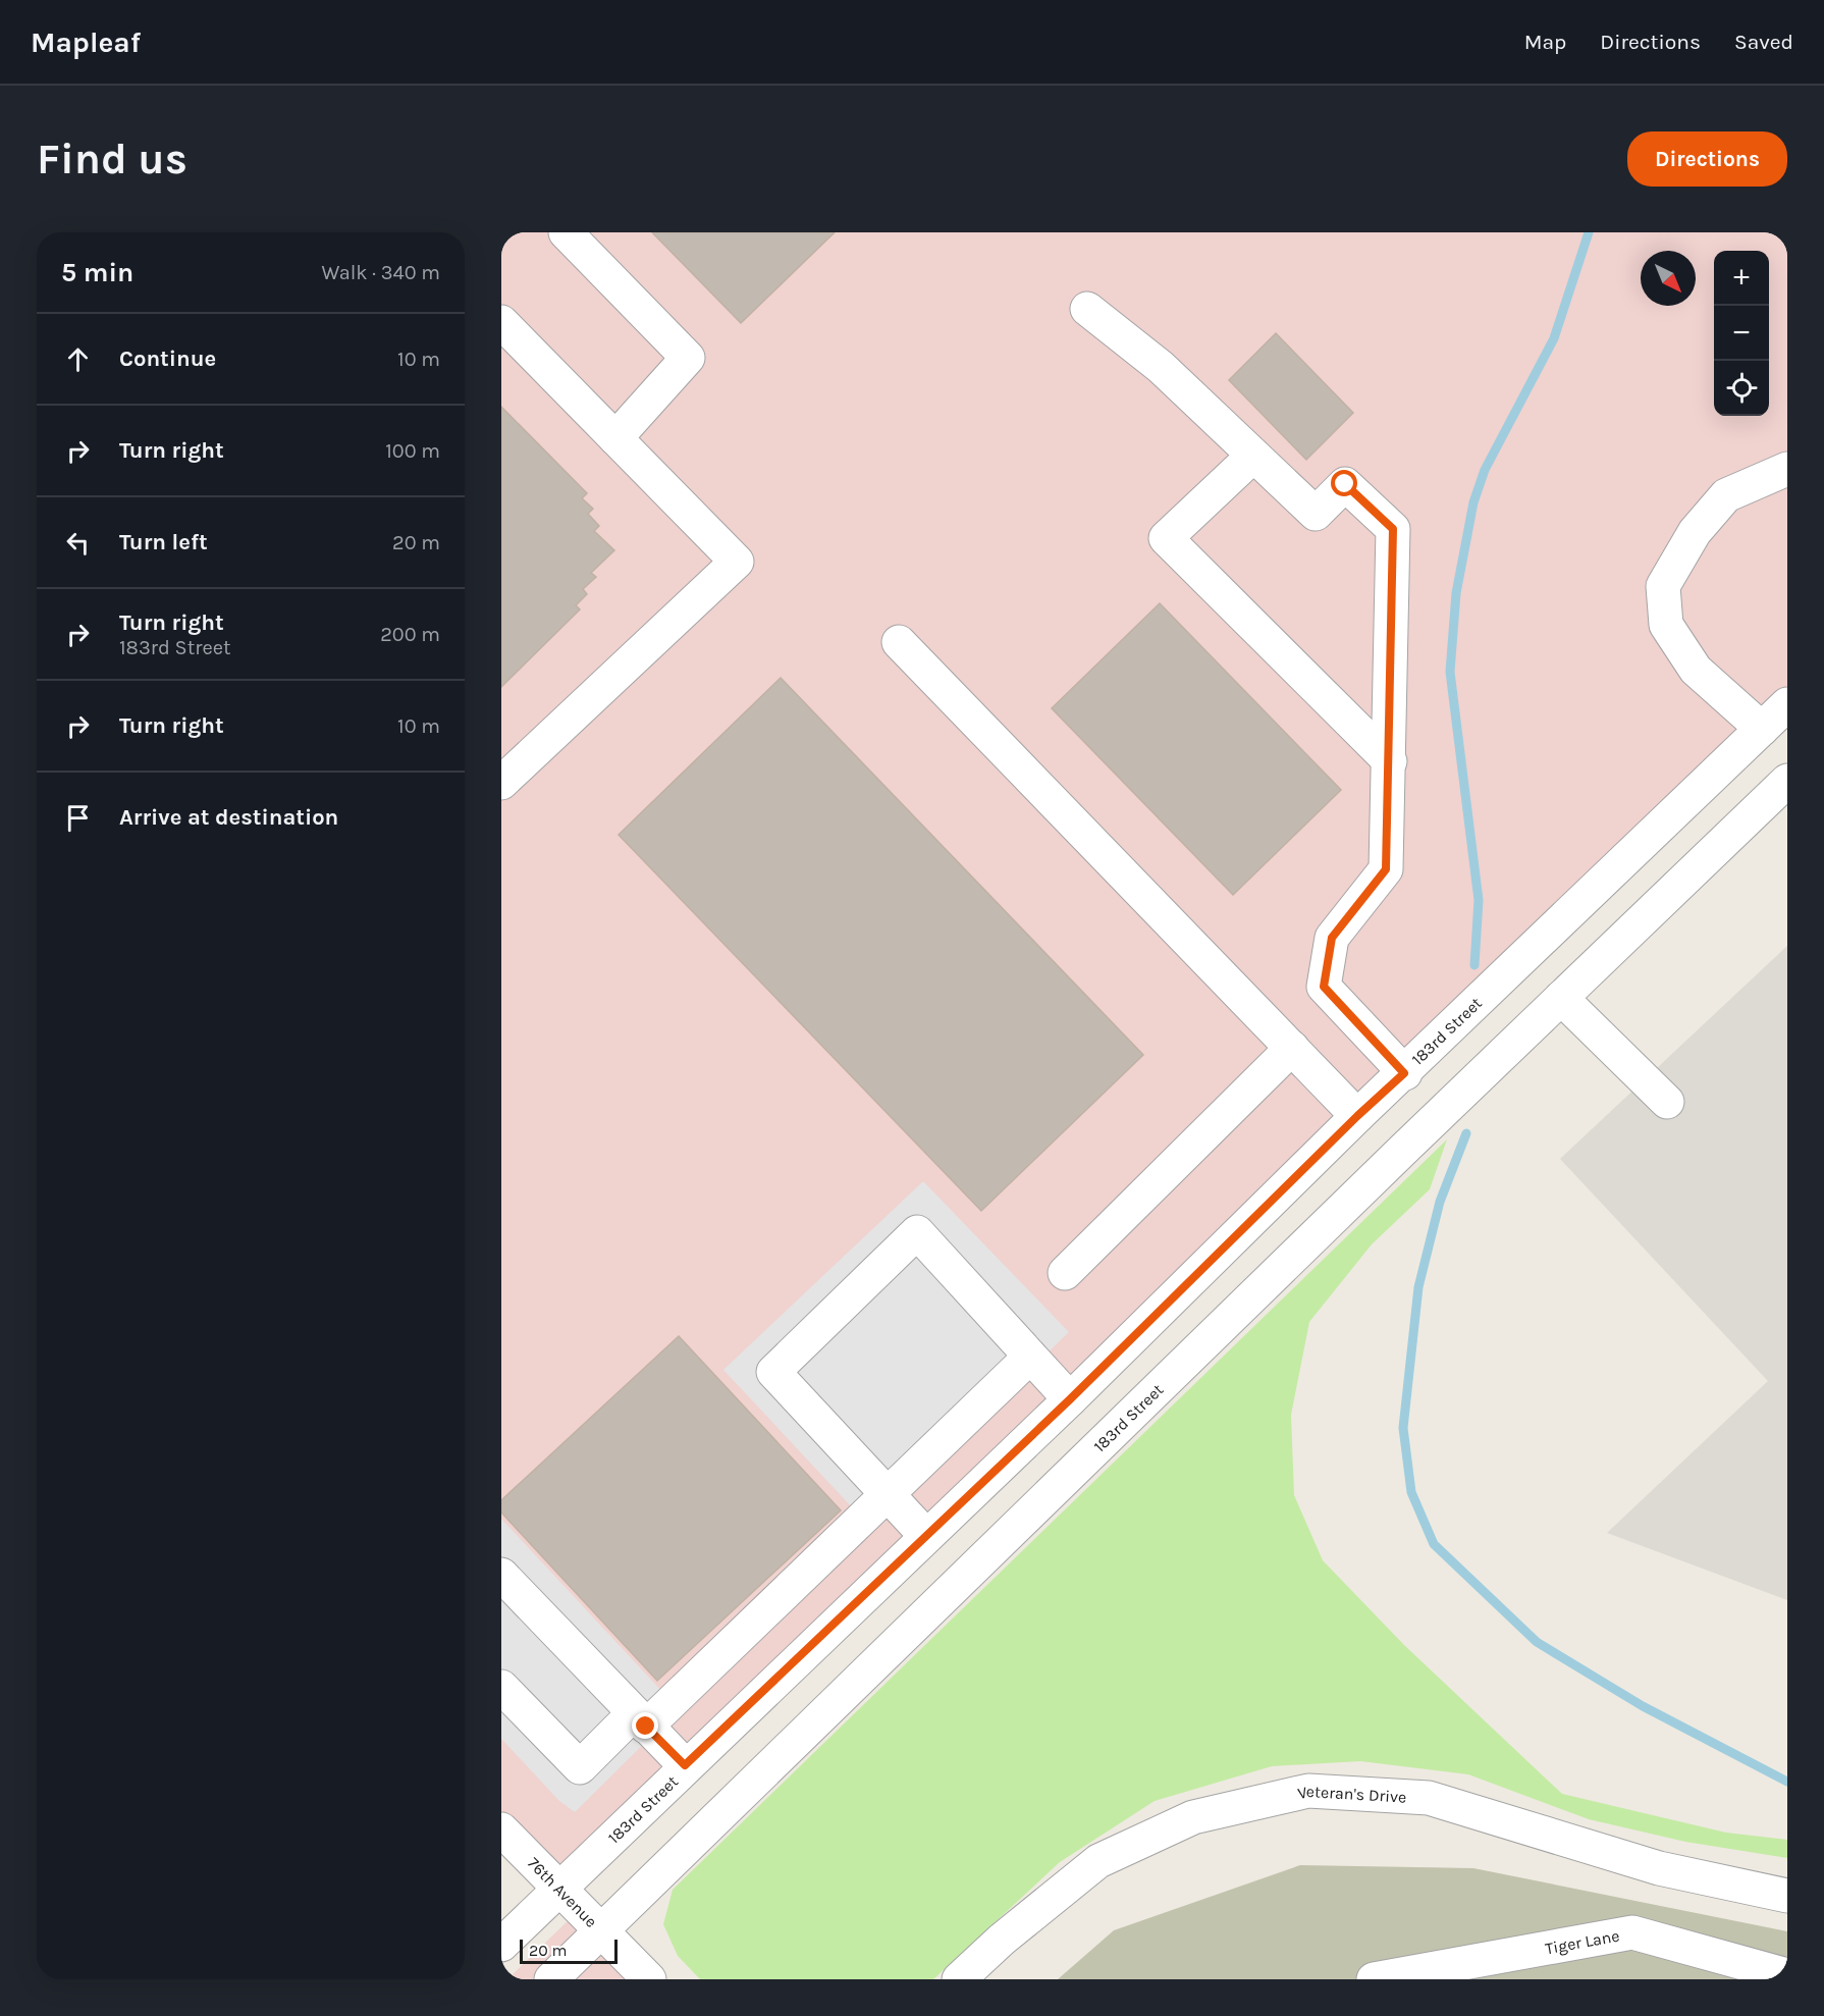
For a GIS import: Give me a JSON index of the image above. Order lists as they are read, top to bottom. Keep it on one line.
{"streets":{"street":["183rd Street","Veteran's Drive","76th Avenue","Tiger Lane"]},"crossings":[["183rd Street","76th Avenue"]],"scale_bar":"20 m","north":"bottom right","page":{"header":"Mapleaf","nav":["Map","Directions","Saved"],"buttons":"Directions","title":"Find us","heading":["5 min","Walk · 340 m"],"map_buttons":["+","−"],"list":[["Continue","10 m"],["Turn right","100 m"],["Turn left","20 m"],["Turn right","183rd Street","200 m"],["Turn right","10 m"],"Arrive at destination"],"scale":"20 m"}}
